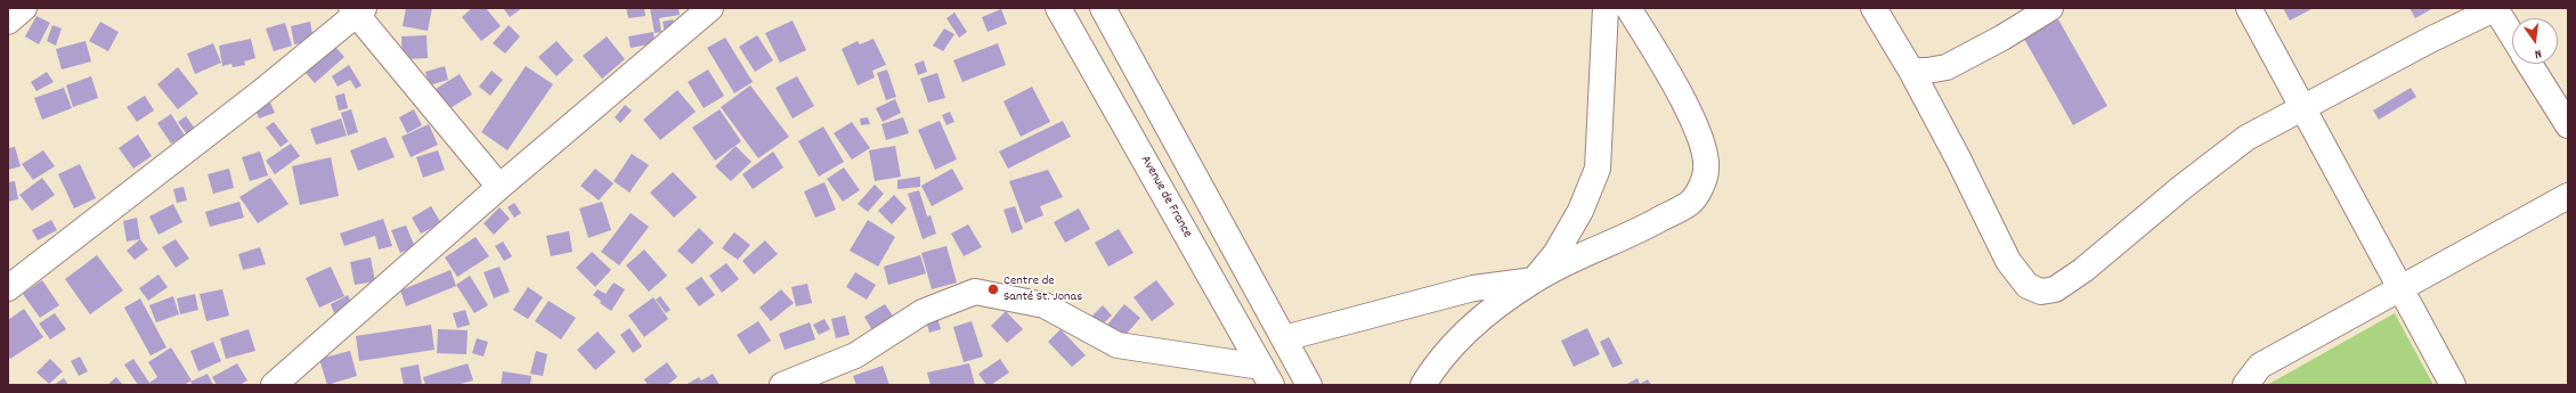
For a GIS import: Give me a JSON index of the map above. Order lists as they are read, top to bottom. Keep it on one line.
{"streets":{"street":["Avenue de France"]},"places":["Centre de Santé St. Jonas"],"north":"bottom"}
